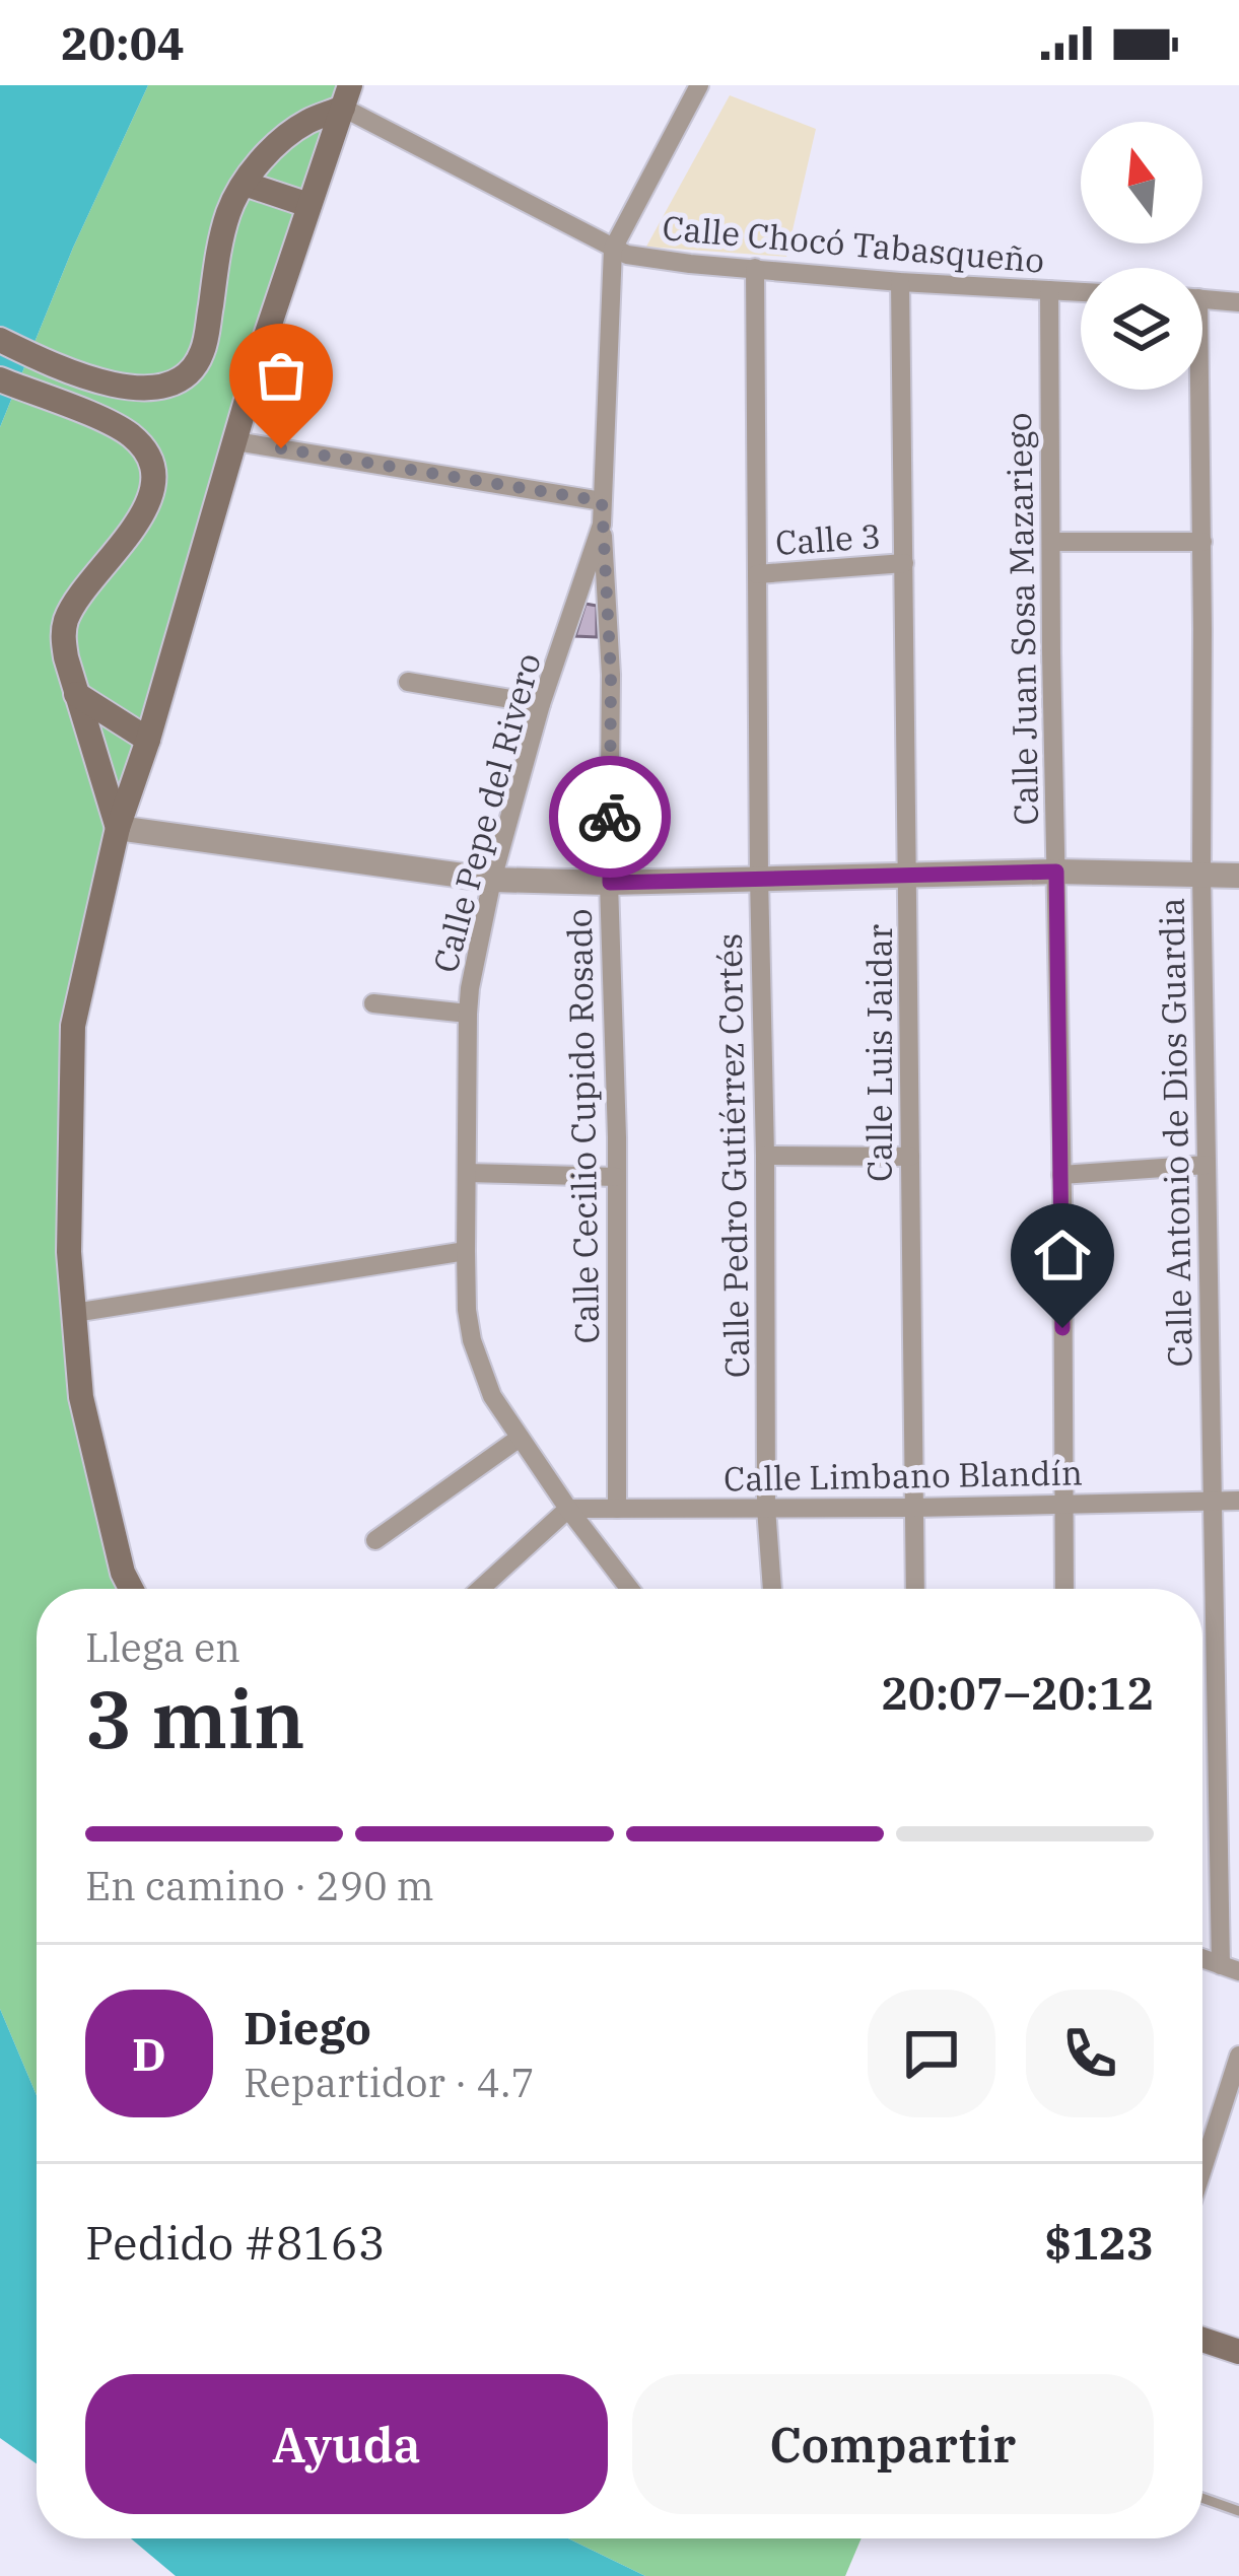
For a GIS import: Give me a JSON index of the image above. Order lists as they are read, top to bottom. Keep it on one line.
{"streets":{"street":["Calle Chocó Tabasqueño","Calle 3","Calle Juan Sosa Mazariego","Calle Pepe del Rivero","Calle Luis Jaidar","Calle Cecilio Cupido Rosado","Calle Antonio de Dios Guardia","Calle Pedro Gutiérrez Cortés","Calle Limbano Blandín"]},"crossings":[["Calle Chocó Tabasqueño","Calle Juan Sosa Mazariego"],["Calle Chocó Tabasqueño","Calle Pepe del Rivero"],["Calle Chocó Tabasqueño","Calle Luis Jaidar"],["Calle Chocó Tabasqueño","Calle Pedro Gutiérrez Cortés"],["Calle 3","Calle Luis Jaidar"],["Calle 3","Calle Pedro Gutiérrez Cortés"],["Calle Juan Sosa Mazariego","Calle Limbano Blandín"],["Calle Pepe del Rivero","Calle Cecilio Cupido Rosado"],["Calle Pepe del Rivero","Calle Limbano Blandín"],["Calle Luis Jaidar","Calle Limbano Blandín"],["Calle Cecilio Cupido Rosado","Calle Limbano Blandín"],["Calle Antonio de Dios Guardia","Calle Limbano Blandín"],["Calle Pedro Gutiérrez Cortés","Calle Limbano Blandín"]],"north":"top","page":{"status":"20:04","heading":["3 min","Llega en","20:07–20:12"],"panel":["Diego","Repartidor · 4.7","Pedido #8163","$123"],"bar":"En camino · 290 m","round":"D","buttons":["Ayuda","Compartir"]}}
